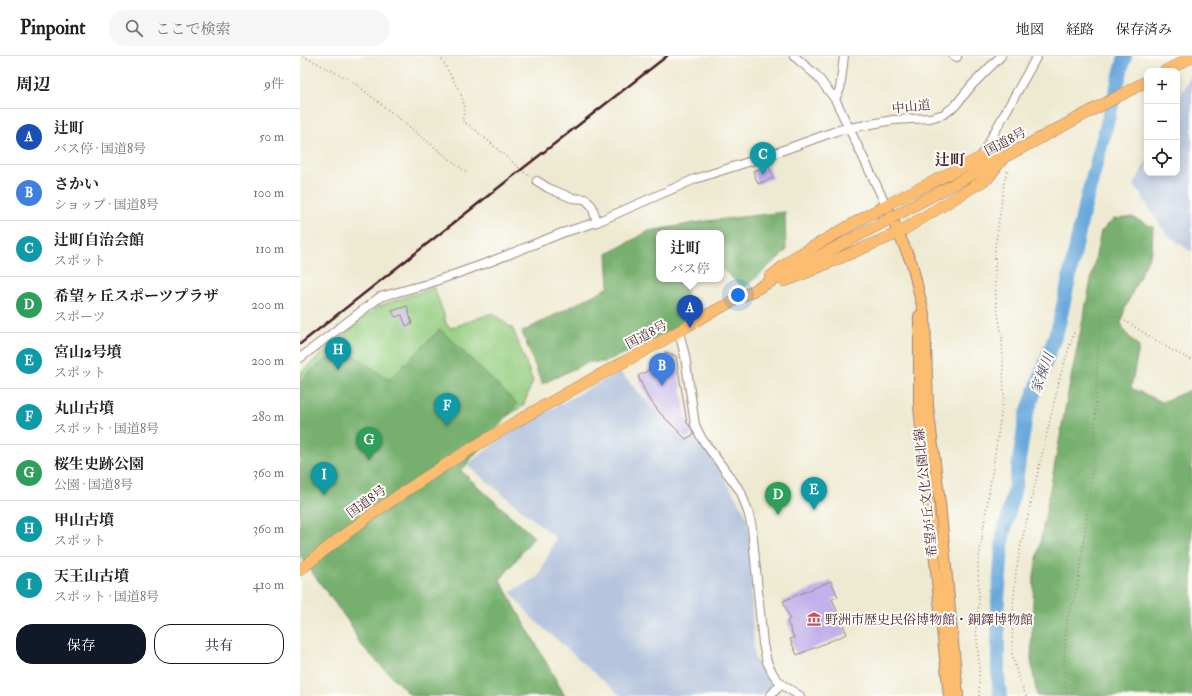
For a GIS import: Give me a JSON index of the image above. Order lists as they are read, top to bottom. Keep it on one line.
{"streets":{"highway":["国道8号"],"main road":["希望が丘文化公園北線"],"street":["中山道"]},"districts":["辻町"],"water":["家棟川"],"places":{"museum":["野洲市歴史民俗博物館・銅鐸博物館"]},"page":{"header":"Pinpoint","search":"ここで検索","nav":["地図","経路","保存済み"],"heading":["周辺","9件"],"map_buttons":["+","−"],"list":[{"mark":"A","name":"辻町","note":"バス停 · 国道8号","value":"50 m"},{"mark":"B","name":"さかい","note":"ショップ · 国道8号","value":"100 m"},{"mark":"C","name":"辻町自治会館","note":"スポット","value":"110 m"},{"mark":"D","name":"希望ヶ丘スポーツプラザ","note":"スポーツ","value":"200 m"},{"mark":"E","name":"宮山2号墳","note":"スポット","value":"200 m"},{"mark":"F","name":"丸山古墳","note":"スポット · 国道8号","value":"280 m"},{"mark":"G","name":"桜生史跡公園","note":"公園 · 国道8号","value":"360 m"},{"mark":"H","name":"甲山古墳","note":"スポット","value":"360 m"},{"mark":"I","name":"天王山古墳","note":"スポット · 国道8号","value":"410 m"}],"pins":["C","A","H","B","F","G","I","E","D"],"popup":["辻町","バス停"],"buttons":["保存","共有"]}}
